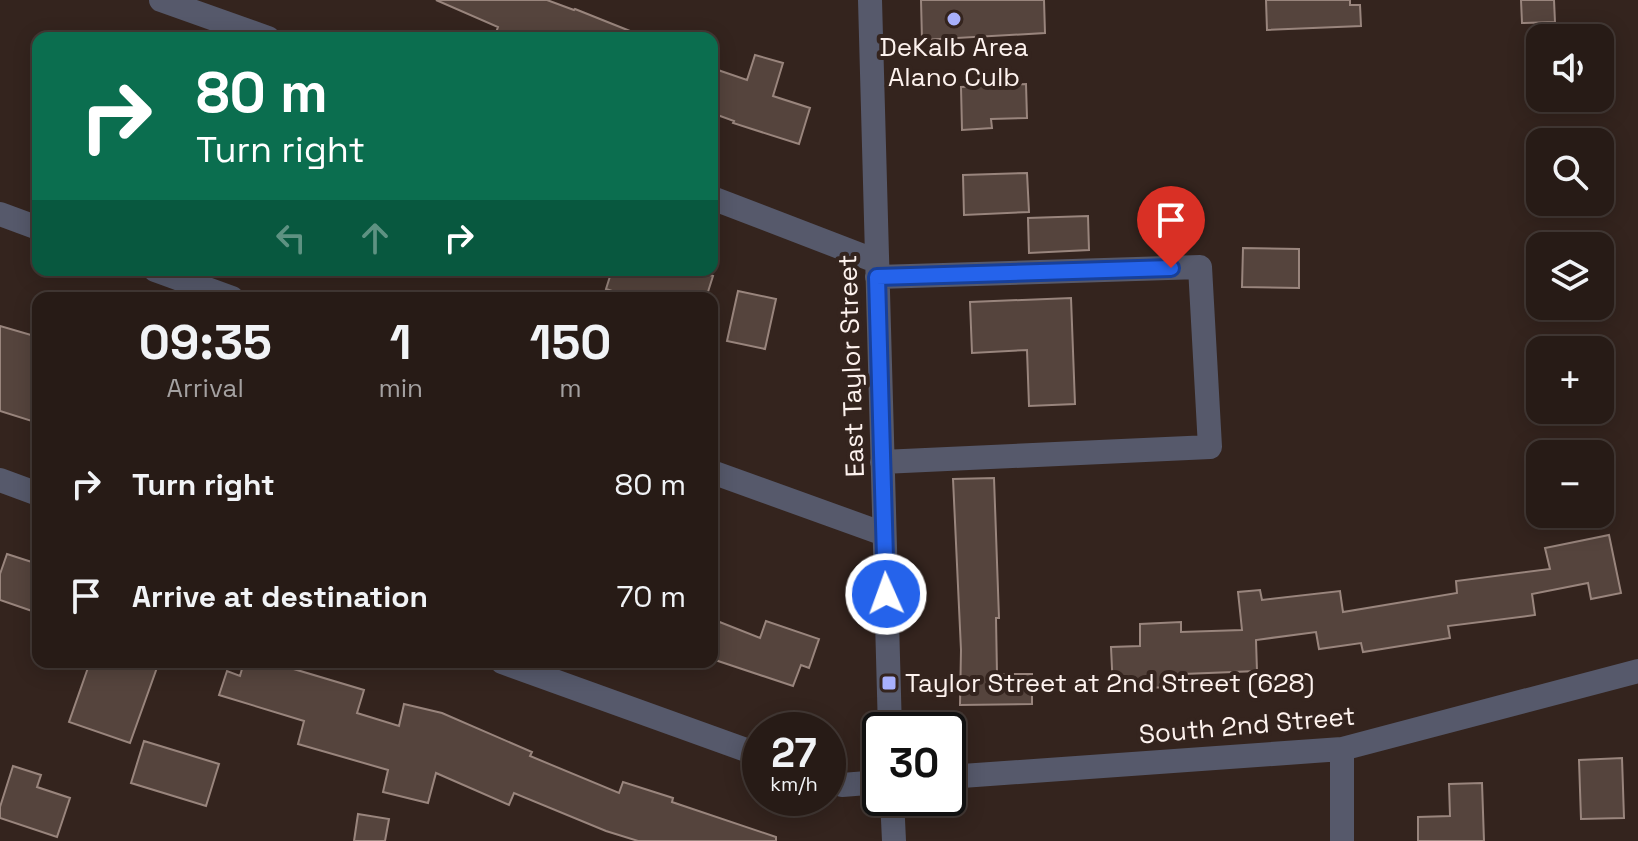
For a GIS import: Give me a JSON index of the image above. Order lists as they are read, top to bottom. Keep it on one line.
{"streets":{"street":["East Taylor Street","South 2nd Street"]},"places":{"other":["DeKalb Area Alano Culb"],"transit":["Taylor Street at 2nd Street (628)"]},"page":{"map_buttons":["+","−"],"turn":["80 m","Turn right"],"eta":["09:35","Arrival","1","min","150","m"],"list":[{"name":"Turn right","value":"80 m"},{"name":"Arrive at destination","value":"70 m"}],"speed":"27 km/h","limit":"30"}}
